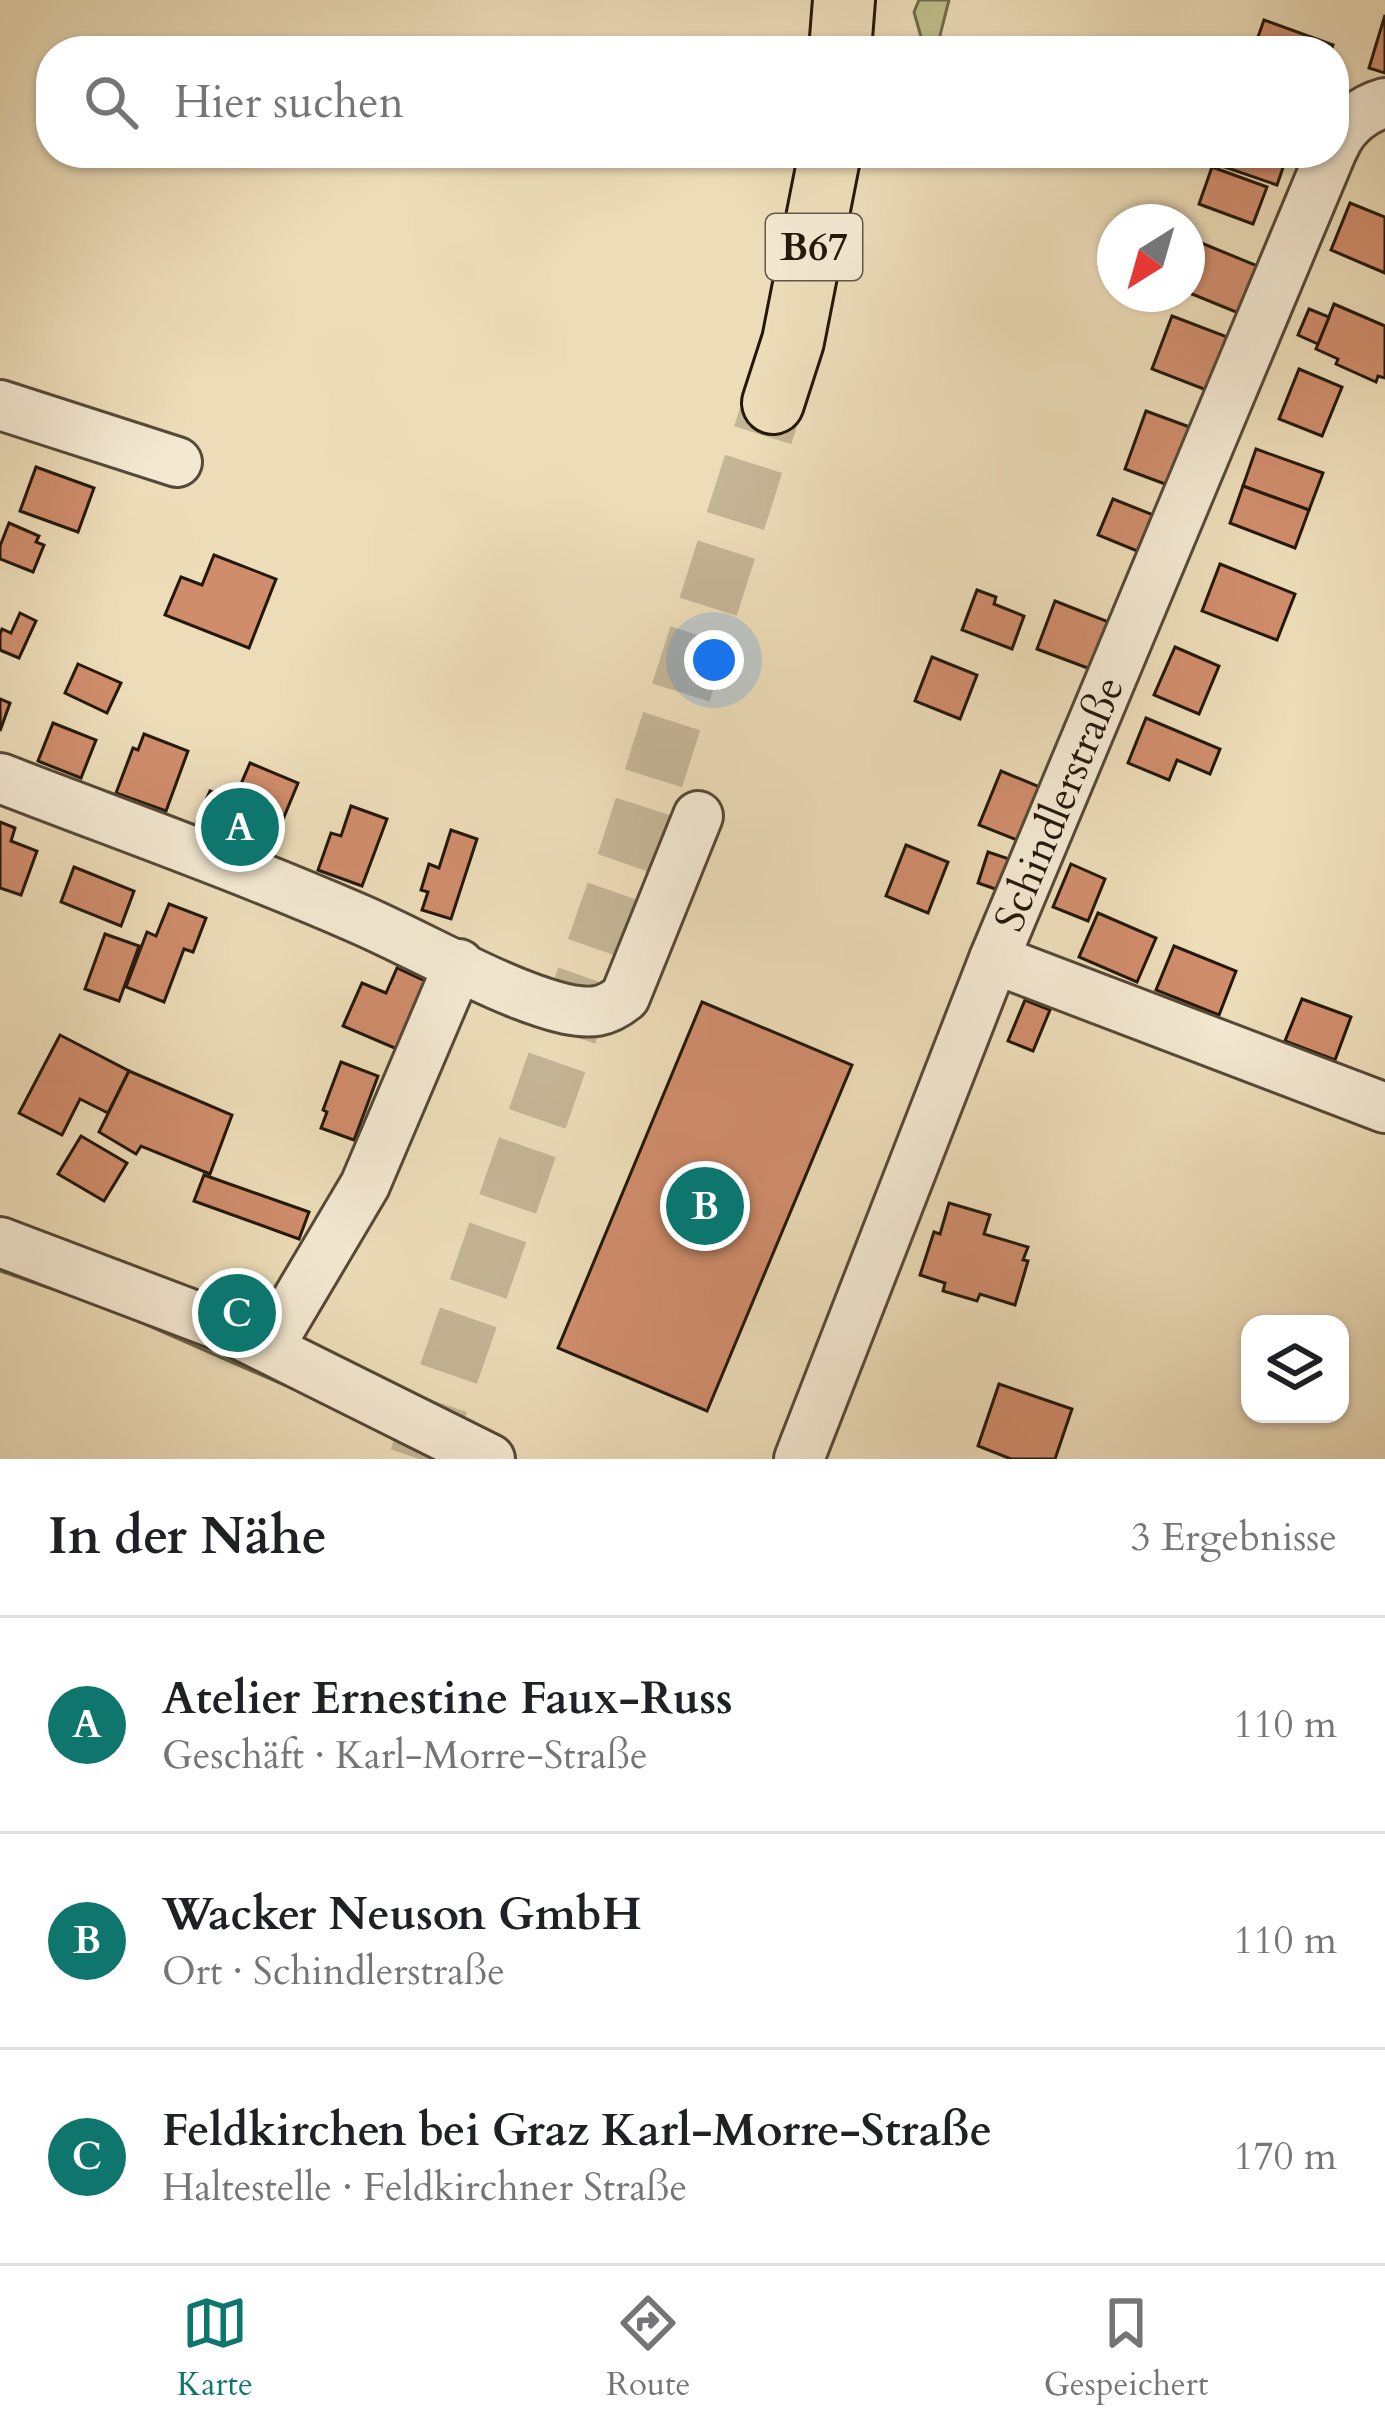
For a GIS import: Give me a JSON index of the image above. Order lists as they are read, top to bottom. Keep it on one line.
{"streets":{"main road":["B67"],"street":["Schindlerstraße"]},"north":"bottom left","page":{"search":"Hier suchen","pins":["A","B","C"],"heading":["In der Nähe","3 Ergebnisse"],"list":[{"mark":"A","name":"Atelier Ernestine Faux-Russ","note":"Geschäft · Karl-Morre-Straße","value":"110 m"},{"mark":"B","name":"Wacker Neuson GmbH","note":"Ort · Schindlerstraße","value":"110 m"},{"mark":"C","name":"Feldkirchen bei Graz Karl-Morre-Straße","note":"Haltestelle · Feldkirchner Straße","value":"170 m"}],"nav":["Karte","Route","Gespeichert"]}}
